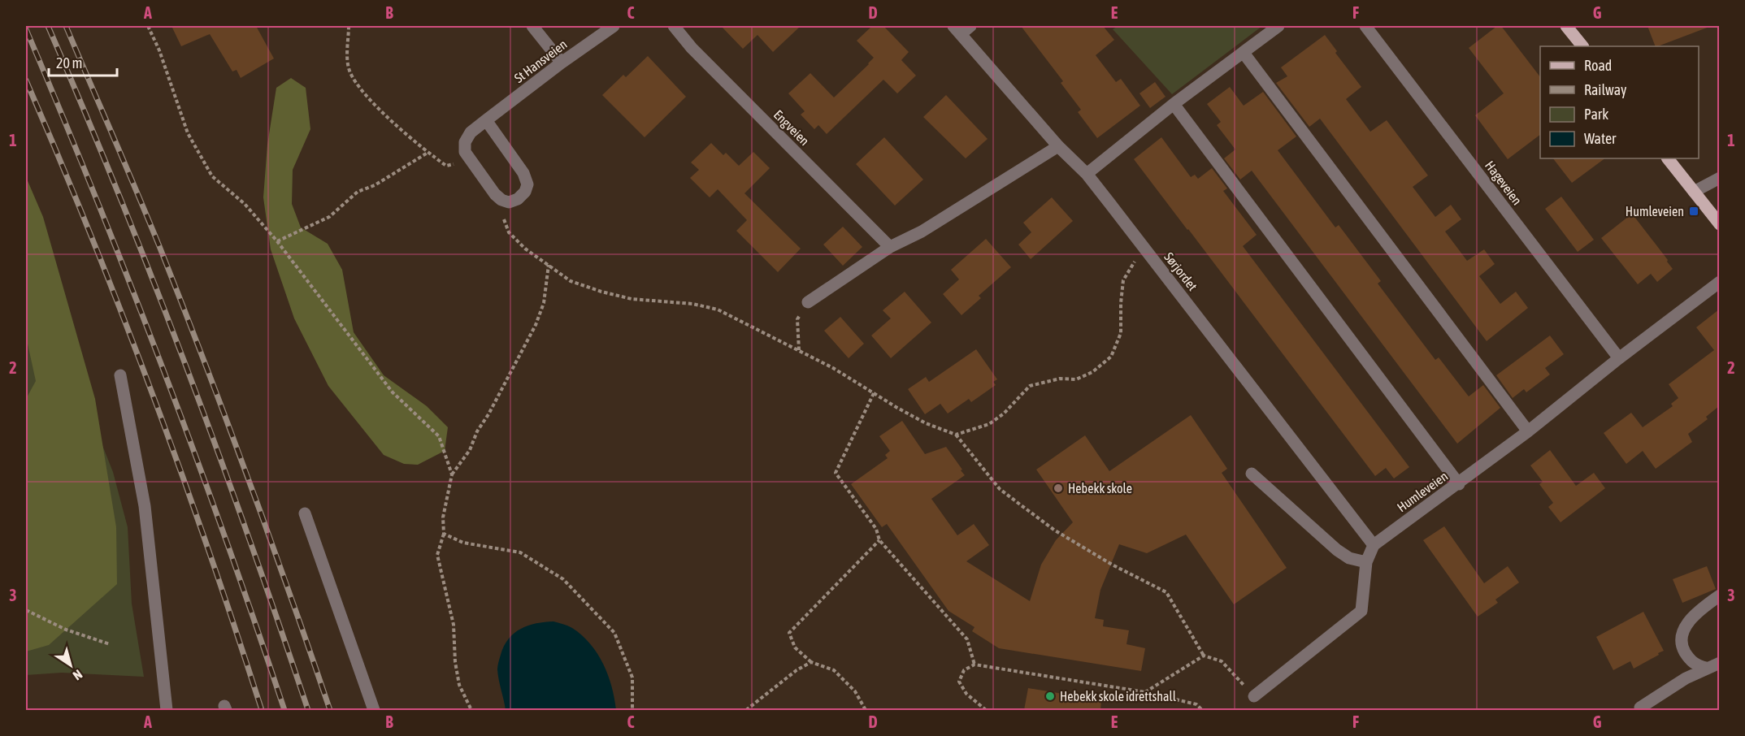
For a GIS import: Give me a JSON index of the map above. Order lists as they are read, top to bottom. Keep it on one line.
{"streets":{"street":["St Hansveien","Engveien","Hageveien","Sørjordet","Humleveien"]},"crossings":[["Hageveien","Humleveien"],["Sørjordet","Humleveien"]],"places":{"transit":["Humleveien"],"other":["Hebekk skole","Hebekk skole idrettshall"]},"legend":["Road","Railway","Park","Water"],"scale_bar":"20 m","north":"bottom right","grid":{"columns":["A","B","C","D","E","F","G"],"rows":["1","2","3"]}}
